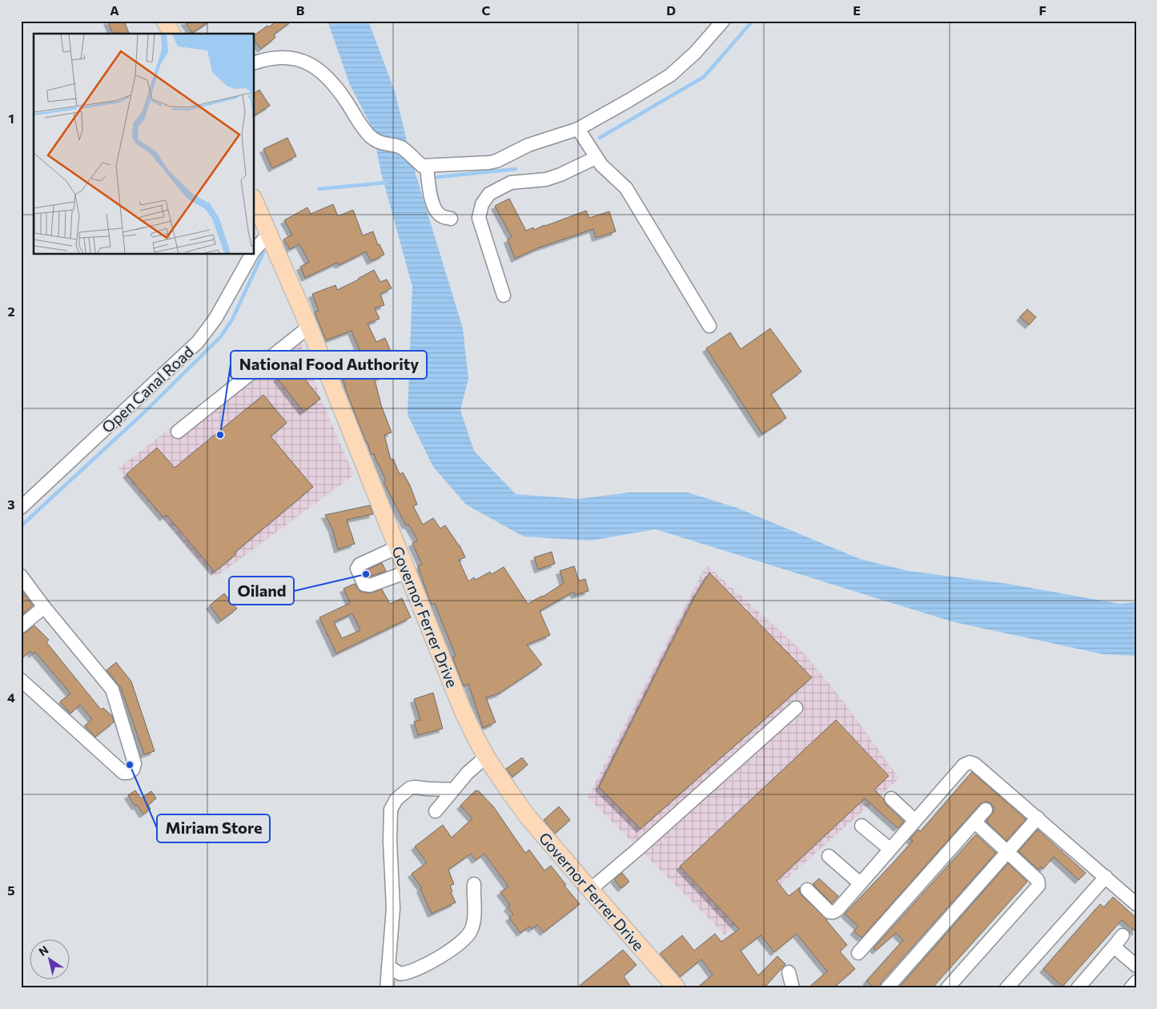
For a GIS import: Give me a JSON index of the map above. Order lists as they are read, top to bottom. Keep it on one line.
{"streets":{"main road":["Governor Ferrer Drive"],"street":["Open Canal Road"]},"crossings":[["Open Canal Road","Governor Ferrer Drive"]],"places":["National Food Authority","Oiland","Miriam Store"],"north":"top left","grid":{"columns":["A","B","C","D","E","F"],"rows":["1","2","3","4","5"]}}
